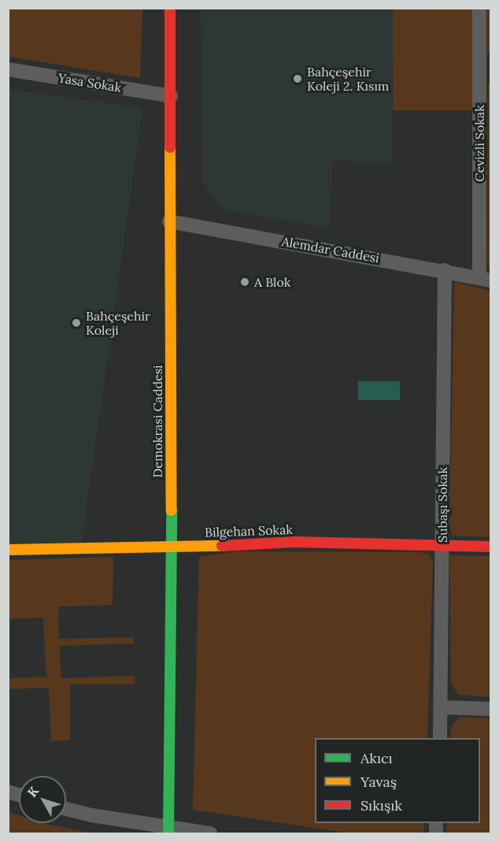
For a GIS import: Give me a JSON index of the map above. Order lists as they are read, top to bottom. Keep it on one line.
{"streets":{"main road":["Demokrasi Caddesi","Bilgehan Sokak"],"street":["Yasa Sokak","Cevizli Sokak","Alemdar Caddesi","Subaşı Sokak"]},"crossings":[["Yasa Sokak","Demokrasi Caddesi"],["Cevizli Sokak","Alemdar Caddesi"],["Alemdar Caddesi","Demokrasi Caddesi"],["Alemdar Caddesi","Subaşı Sokak"],["Demokrasi Caddesi","Bilgehan Sokak"],["Subaşı Sokak","Bilgehan Sokak"]],"places":["Bahçeşehir Koleji 2. Kısım","A Blok","Bahçeşehir Koleji"],"legend":["Akıcı","Yavaş","Sıkışık"],"north":"top left"}
